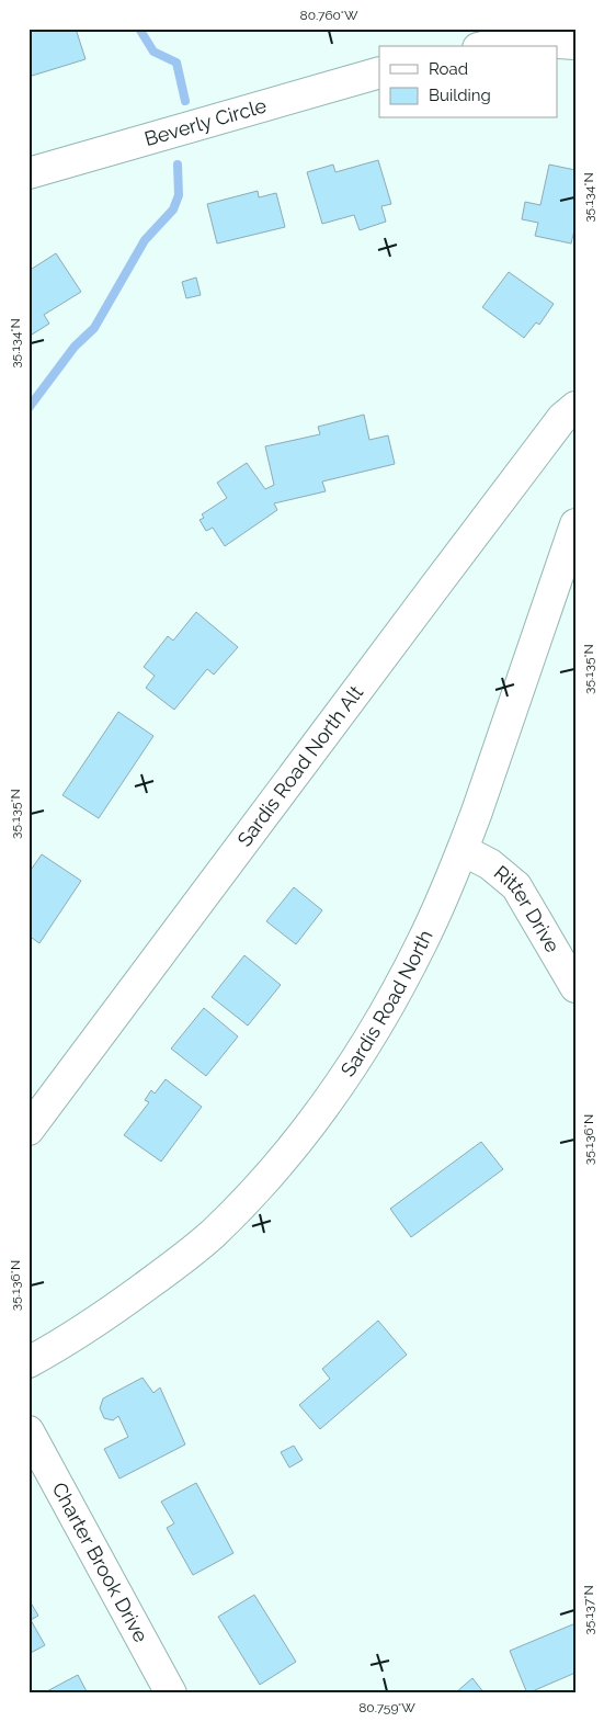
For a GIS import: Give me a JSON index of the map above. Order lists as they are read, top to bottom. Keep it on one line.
{"streets":{"street":["Beverly Circle","Sardis Road North Alt","Ritter Drive","Sardis Road North","Charter Brook Drive"]},"crossings":[["Ritter Drive","Sardis Road North"]],"legend":["Road","Building"],"coordinates":["80.760°W","35.134°N","35.135°N","35.136°N","35.137°N","80.759°W"]}
